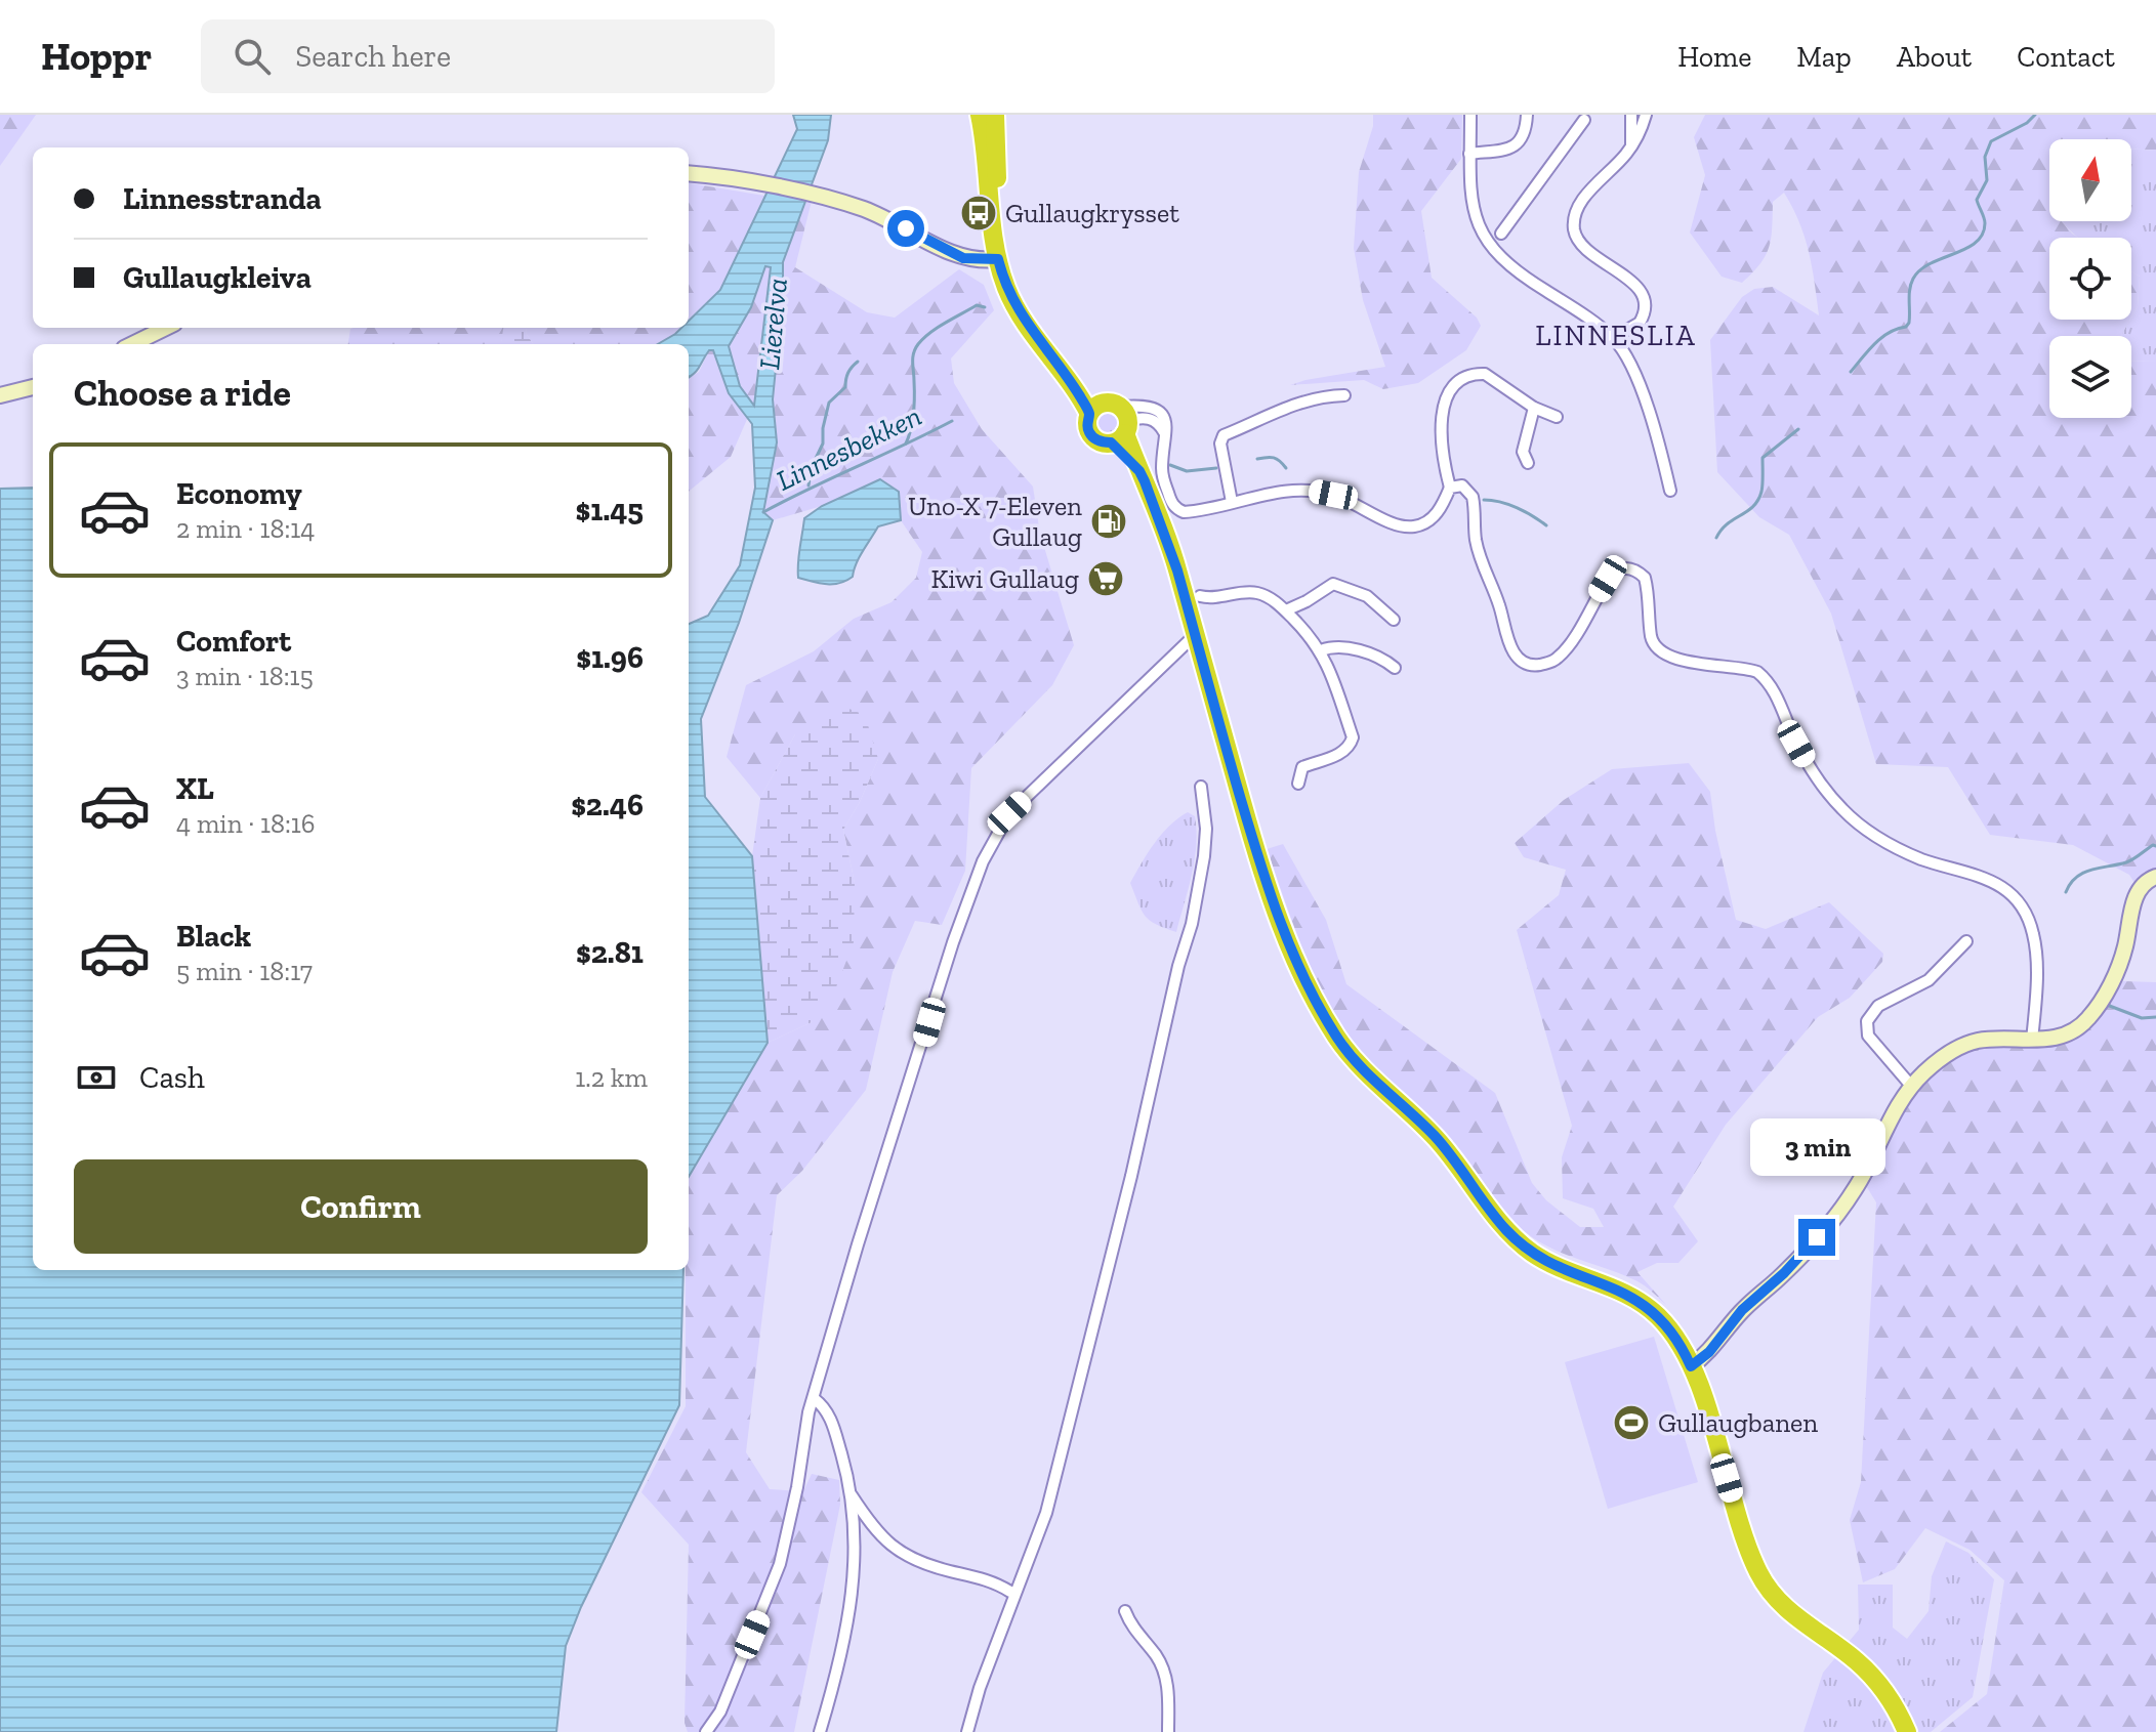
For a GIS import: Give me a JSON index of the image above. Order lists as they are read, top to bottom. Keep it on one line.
{"districts":["LINNESLIA"],"water":["Lierelva","Linnesbekken"],"places":{"bus stop":["Gullaugkrysset"],"fuel station":["Uno-X 7-Eleven Gullaug"],"supermarket":["Kiwi Gullaug"],"sports":["Gullaugbanen"]},"north":"top","page":{"header":"Hoppr","search":"Search here","nav":["Home","Map","About","Contact"],"banner":["Linnesstranda","Gullaugkleiva"],"heading":"Choose a ride","list":[{"name":"Economy","note":"2 min · 18:14","value":"$1.45"},{"name":"Comfort","note":"3 min · 18:15","value":"$1.96"},{"name":"XL","note":"4 min · 18:16","value":"$2.46"},{"name":"Black","note":"5 min · 18:17","value":"$2.81"}],"pay":["Cash","1.2 km"],"bubble":"3 min","buttons":"Confirm"}}
